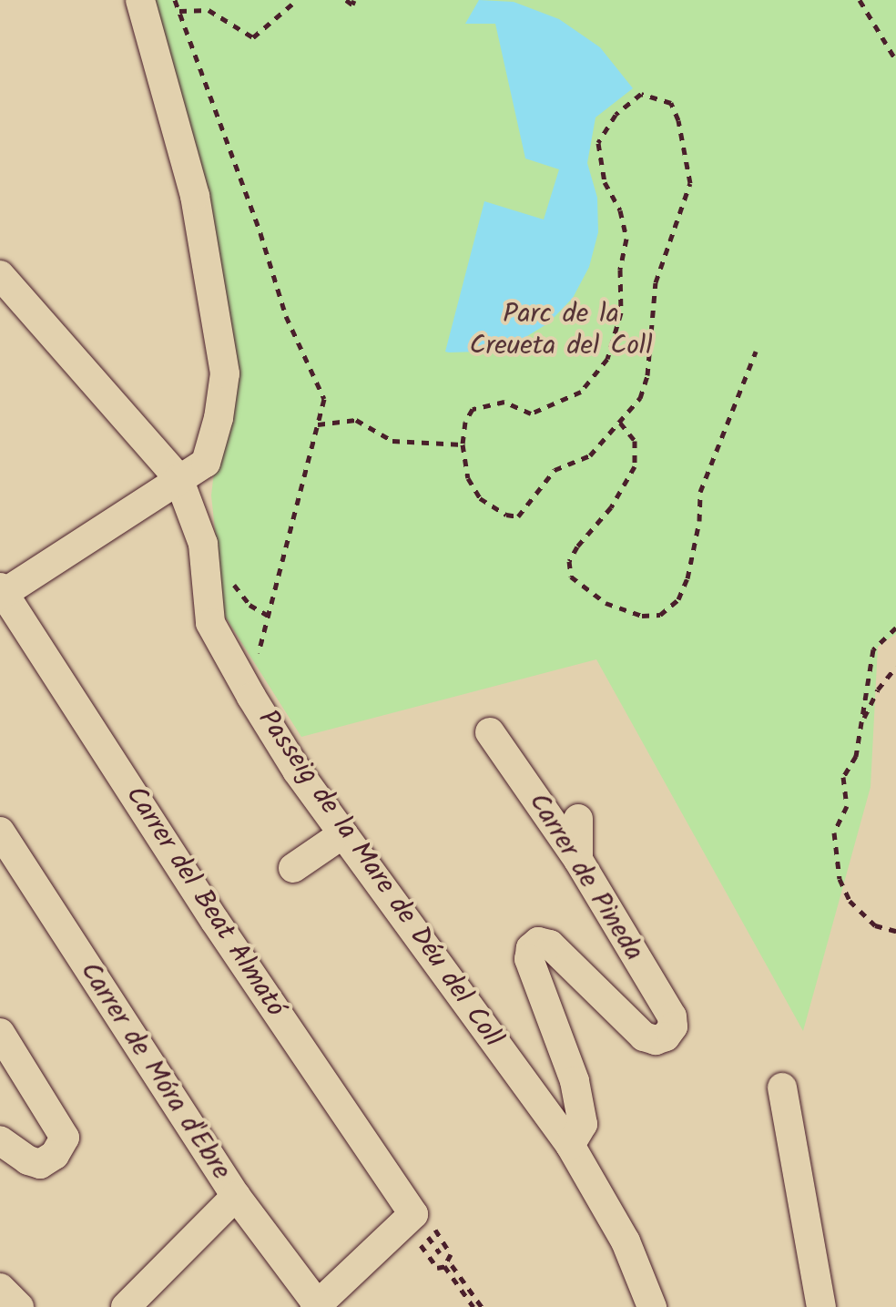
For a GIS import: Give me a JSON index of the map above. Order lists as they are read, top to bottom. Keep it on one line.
{"streets":{"street":["Carrer de Pineda","Passeig de la Mare de Déu del Coll","Carrer del Beat Almató","Carrer de Móra d'Ebre"]},"crossings":[["Carrer de Pineda","Passeig de la Mare de Déu del Coll"]],"parks":["Parc de la Creueta del Coll"]}
